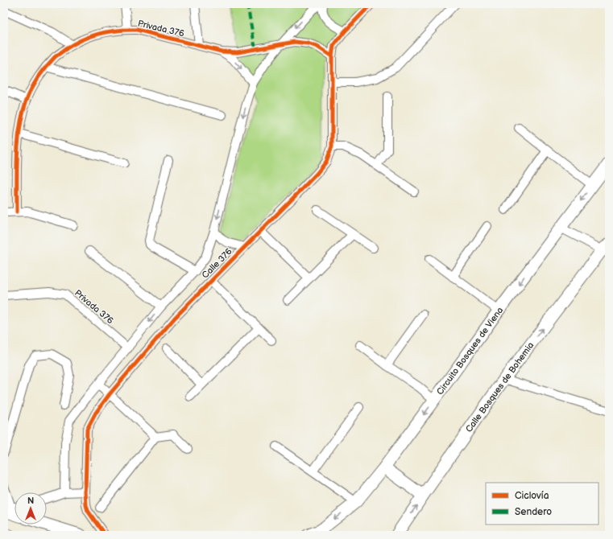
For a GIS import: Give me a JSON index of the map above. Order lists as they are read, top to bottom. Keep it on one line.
{"streets":{"main road":["Circuito Bosques de Viena","Calle Bosques de Bohemia"],"street":["Privada 376","Calle 376"]},"crossings":[["Privada 376","Calle 376"]],"one_way":["Circuito Bosques de Viena","Calle Bosques de Bohemia"],"legend":["Ciclovía","Sendero"],"north":"top"}
